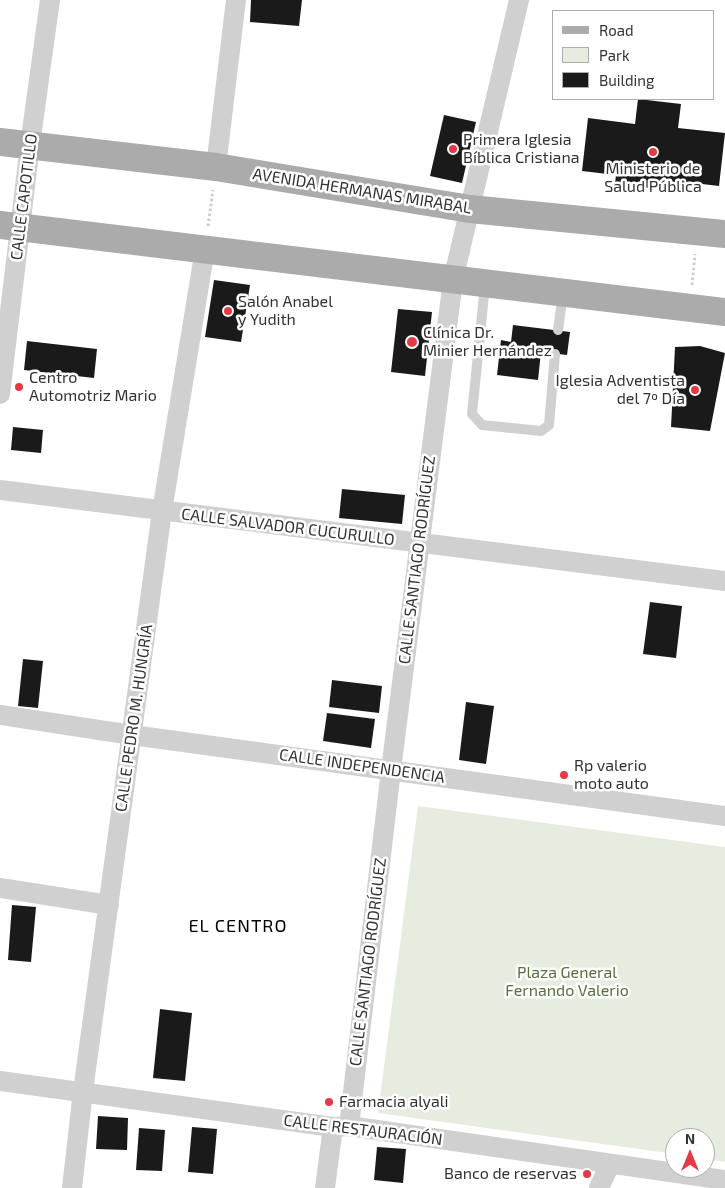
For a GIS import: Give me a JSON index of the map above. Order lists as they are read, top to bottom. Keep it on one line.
{"streets":{"main road":["AVENIDA HERMANAS MIRABAL"],"street":["CALLE CAPOTILLO","CALLE SALVADOR CUCURULLO","CALLE SANTIAGO RODRÍGUEZ","CALLE PEDRO M. HUNGRÍA","CALLE INDEPENDENCIA","CALLE RESTAURACIÓN"]},"crossings":[["AVENIDA HERMANAS MIRABAL","CALLE CAPOTILLO"],["AVENIDA HERMANAS MIRABAL","CALLE SANTIAGO RODRÍGUEZ"],["CALLE SALVADOR CUCURULLO","CALLE SANTIAGO RODRÍGUEZ"],["CALLE SALVADOR CUCURULLO","CALLE PEDRO M. HUNGRÍA"],["CALLE SANTIAGO RODRÍGUEZ","CALLE INDEPENDENCIA"],["CALLE SANTIAGO RODRÍGUEZ","CALLE RESTAURACIÓN"],["CALLE PEDRO M. HUNGRÍA","CALLE INDEPENDENCIA"],["CALLE PEDRO M. HUNGRÍA","CALLE RESTAURACIÓN"]],"districts":["EL CENTRO"],"parks":["Plaza General Fernando Valerio"],"places":["Primera Iglesia Bíblica Cristiana","Ministerio de Salud Pública","Salón Anabel y Yudith","Clínica Dr. Minier Hernández","Centro Automotriz Mario","Iglesia Adventista del 7º Día","Rp valerio moto auto","Farmacia alyali","Banco de reservas"],"legend":["Road","Park","Building"],"north":"top"}
